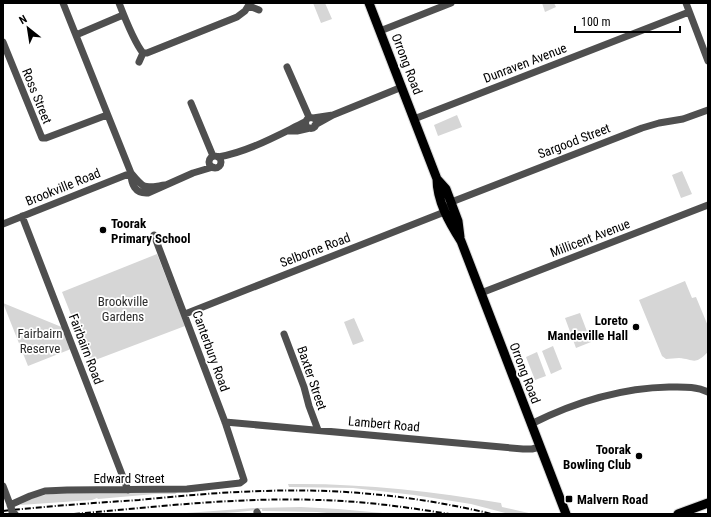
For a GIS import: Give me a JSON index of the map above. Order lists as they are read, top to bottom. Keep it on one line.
{"streets":{"main road":["Orrong Road"],"street":["Dunraven Avenue","Ross Street","Sargood Street","Brookville Road","Millicent Avenue","Selborne Road","Fairbairn Road","Canterbury Road","Baxter Street","Lambert Road","Edward Street"]},"crossings":[["Dunraven Avenue","Orrong Road"],["Orrong Road","Sargood Street"],["Orrong Road","Millicent Avenue"],["Orrong Road","Selborne Road"],["Orrong Road","Lambert Road"],["Sargood Street","Selborne Road"],["Brookville Road","Fairbairn Road"],["Selborne Road","Canterbury Road"],["Fairbairn Road","Edward Street"],["Canterbury Road","Lambert Road"],["Canterbury Road","Edward Street"],["Baxter Street","Lambert Road"]],"parks":["Brookville Gardens","Fairbairn Reserve"],"places":{"other":["Toorak Primary School","Loreto Mandeville Hall","Toorak Bowling Club"],"transit":["Malvern Road"]},"scale_bar":"100 m","north":"top left"}
